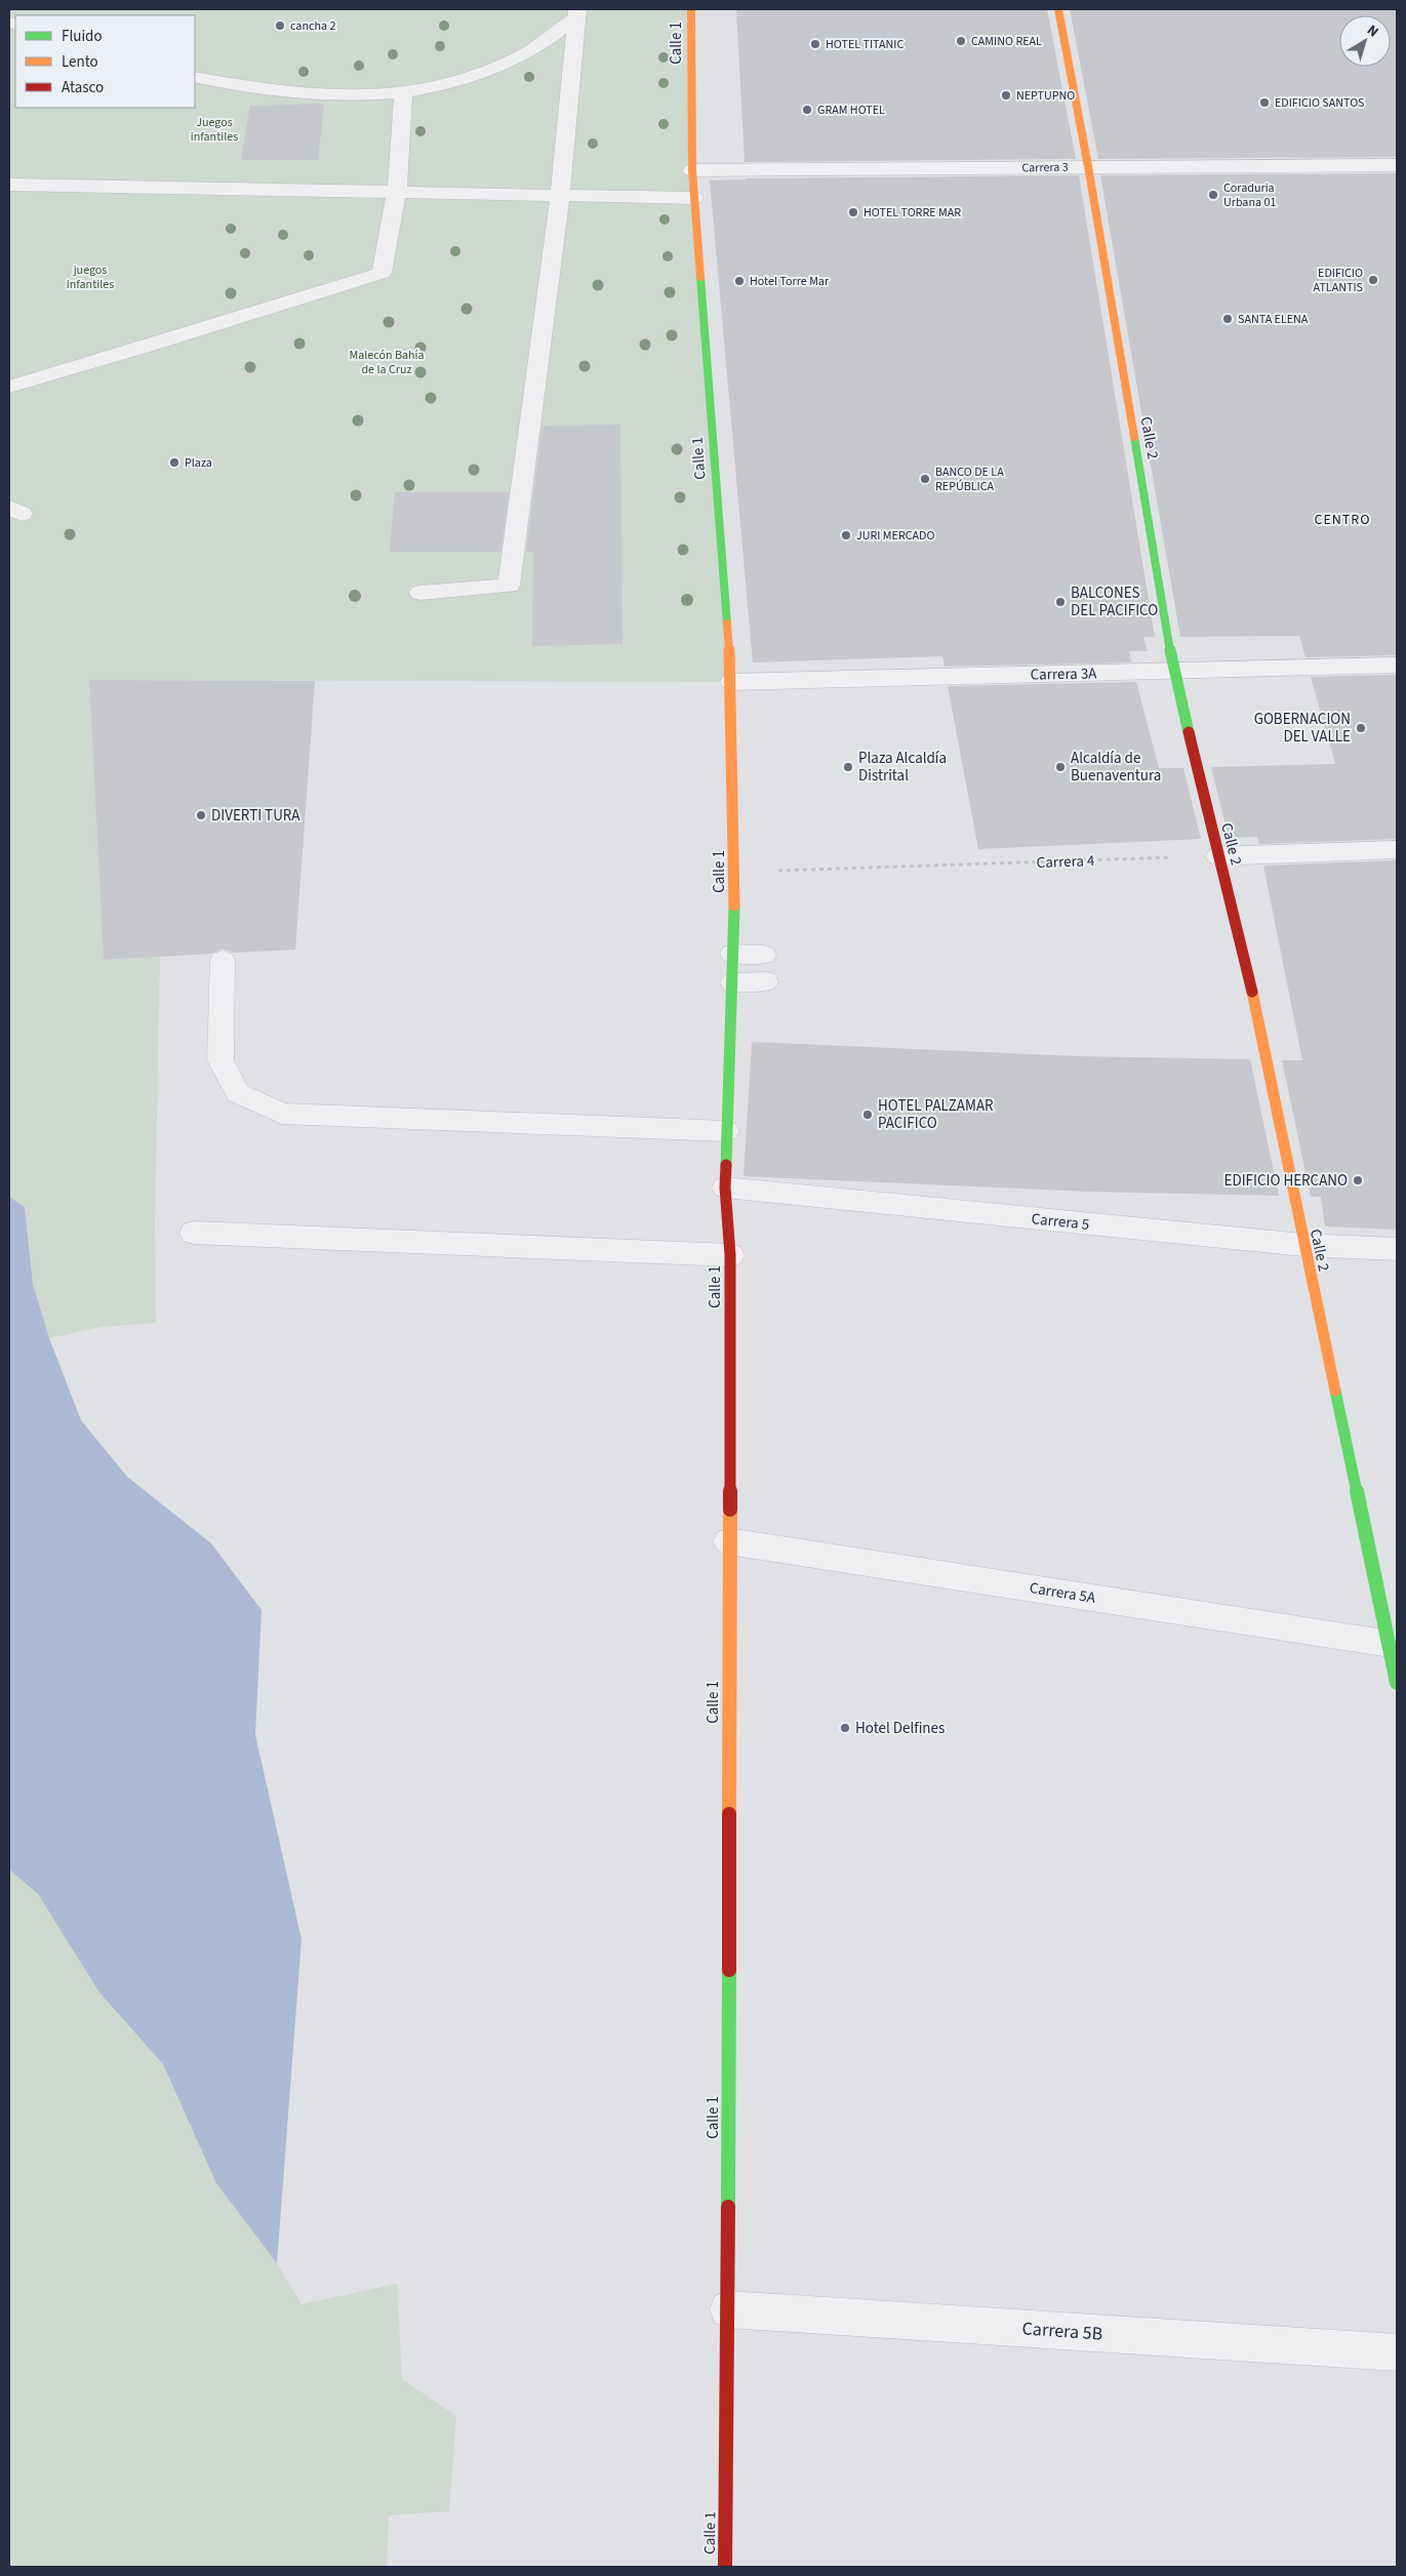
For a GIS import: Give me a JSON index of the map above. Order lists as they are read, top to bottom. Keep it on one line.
{"streets":{"main road":["Calle 1","Calle 2"],"street":["Carrera 3","Carrera 3A","Carrera 5","Carrera 5A","Carrera 5B"],"path":["Carrera 4"]},"crossings":[["Calle 1","Carrera 3"],["Calle 1","Carrera 3A"],["Calle 1","Carrera 4"],["Calle 1","Carrera 5"],["Calle 1","Carrera 5A"],["Calle 1","Carrera 5B"],["Carrera 3","Calle 2"],["Calle 2","Carrera 3A"],["Calle 2","Carrera 4"],["Calle 2","Carrera 5"],["Calle 2","Carrera 5A"]],"districts":["CENTRO"],"parks":["Juegos infantiles","juegos infantiles","Malecón Bahía de la Cruz"],"places":["cancha 2","CAMINO REAL","HOTEL TITANIC","NEPTUPNO","EDIFICIO SANTOS","GRAM HOTEL","Coraduria Urbana 01","HOTEL TORRE MAR","EDIFICIO ATLANTIS","Hotel Torre Mar","SANTA ELENA","Plaza","BANCO DE LA REPÚBLICA","JURI MERCADO","BALCONES DEL PACIFICO","GOBERNACION DEL VALLE","Plaza Alcaldía Distrital","Alcaldía de Buenaventura","DIVERTI TURA","HOTEL PALZAMAR PACIFICO","EDIFICIO HERCANO","Hotel Delfines"],"legend":["Fluido","Lento","Atasco"],"north":"top right"}
